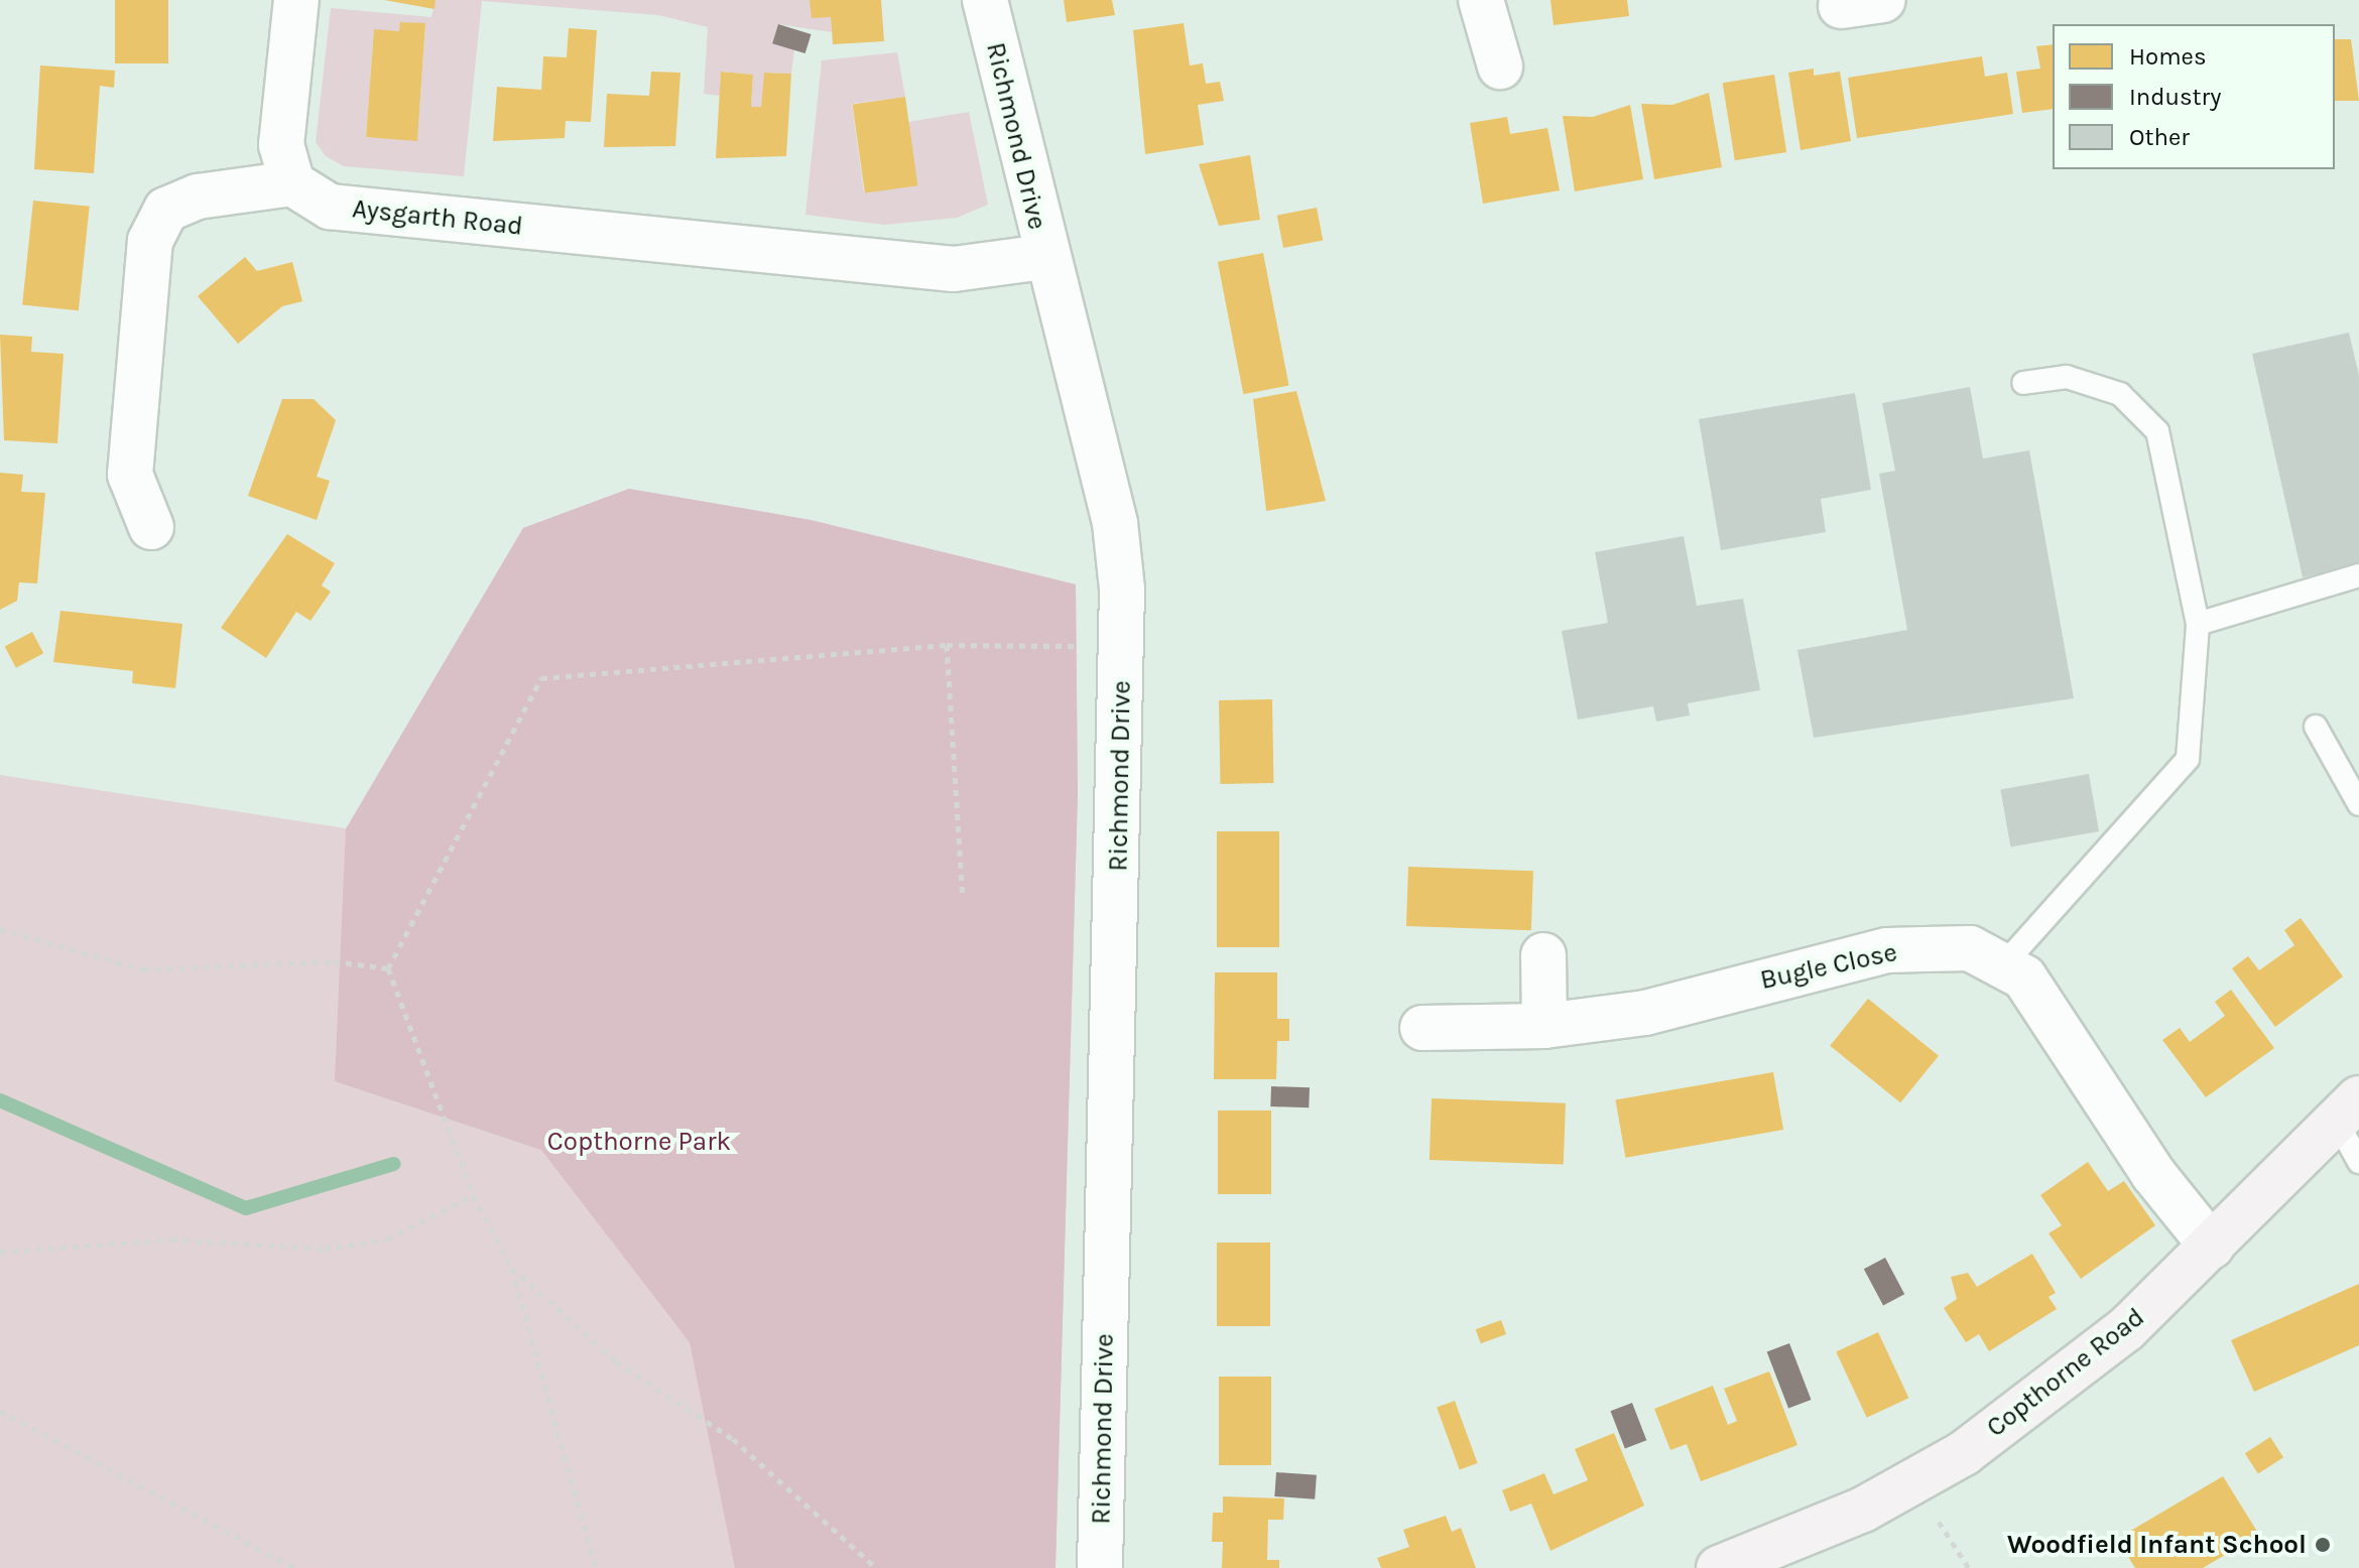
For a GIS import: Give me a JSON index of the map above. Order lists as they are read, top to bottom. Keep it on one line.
{"streets":{"main road":["Copthorne Road"],"street":["Richmond Drive","Aysgarth Road","Bugle Close"]},"crossings":[["Richmond Drive","Aysgarth Road"],["Bugle Close","Copthorne Road"]],"parks":["Copthorne Park"],"places":["Woodfield Infant School"],"legend":["Homes","Industry","Other"]}
